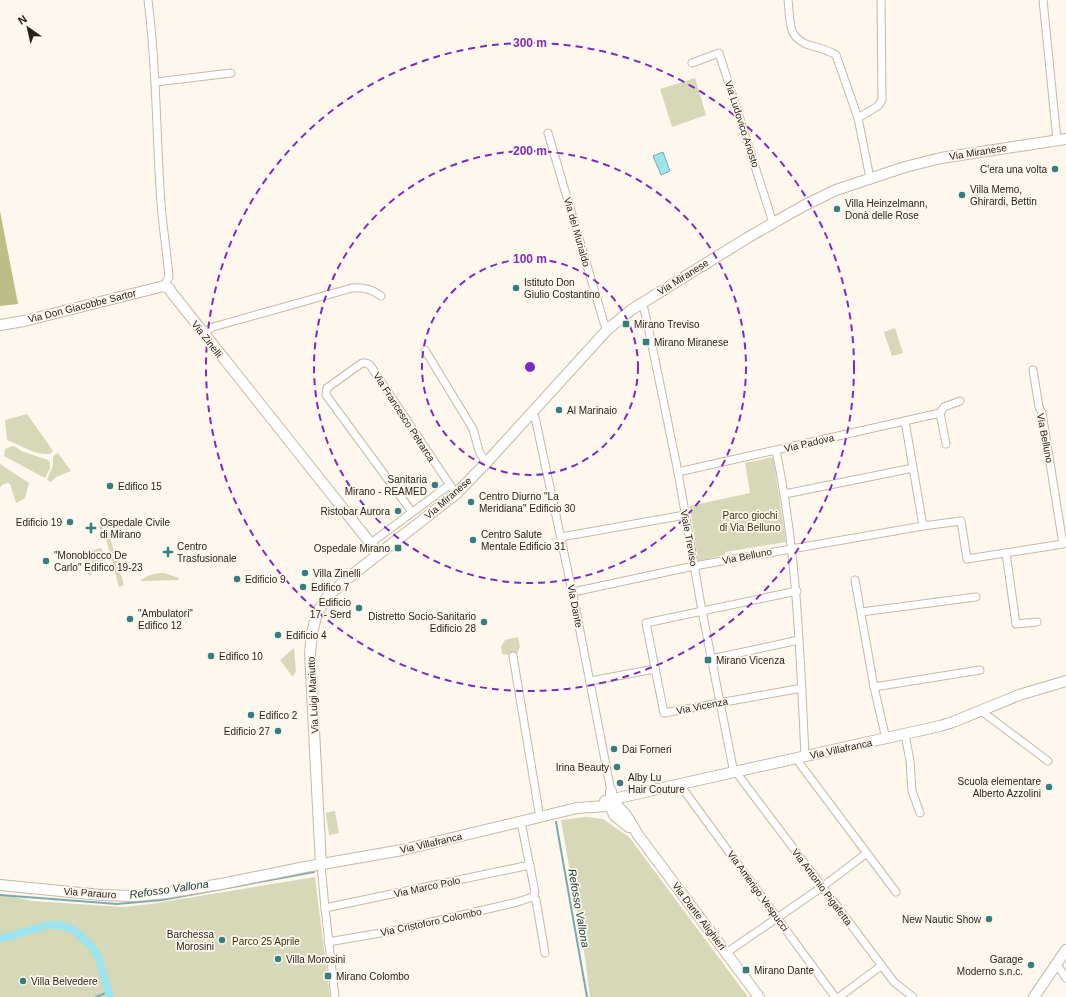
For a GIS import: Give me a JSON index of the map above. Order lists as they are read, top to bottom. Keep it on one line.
{"streets":{"main road":["Via Miranese","Via Don Giacobbe Sartor","Via Zinelli","Via Dante","Via Luigi Mariutto","Via Villafranca","Via Parauro","Via Dante Alighieri"],"street":["Via Ludovico Ariosto","Via del Murialdo","Via Francesco Petrarca","Via Belluno","Via Padova","Viale Treviso","Via Vicenza","Via Marco Polo","Via Antonio Pigafetta","Via Amerigo Vespucci","Via Cristoforo Colombo"]},"crossings":[["Via Ludovico Ariosto","Via Miranese"],["Via Miranese","Via del Murialdo"],["Via Miranese","Via Zinelli"],["Via Miranese","Via Francesco Petrarca"],["Via Miranese","Viale Treviso"],["Via Miranese","Via Dante"],["Via Miranese","Via Luigi Mariutto"],["Via Don Giacobbe Sartor","Via Zinelli"],["Via Zinelli","Via Luigi Mariutto"],["Via Belluno","Viale Treviso"],["Via Belluno","Via Dante"],["Via Padova","Viale Treviso"],["Viale Treviso","Via Vicenza"],["Viale Treviso","Via Villafranca"],["Viale Treviso","Via Antonio Pigafetta"],["Via Dante","Via Villafranca"],["Via Dante","Via Dante Alighieri"],["Via Luigi Mariutto","Via Villafranca"],["Via Luigi Mariutto","Via Parauro"],["Via Villafranca","Via Antonio Pigafetta"],["Via Villafranca","Via Amerigo Vespucci"],["Via Villafranca","Via Parauro"],["Via Villafranca","Via Dante Alighieri"]],"water":["Refosso Vallona"],"parks":["Parco giochi di Via Belluno","Parco 25 Aprile"],"places":{"other":["C'era una volta","Villa Memo, Ghirardi, Bettin","Villa Heinzelmann, Donà delle Rose","Istituto Don Giulio Costantino","Al Marinaio","Sanitaria Mirano - REAMED","Edifico 15","Centro Diurno \"La Meridiana\" Edificio 30","Ristobar Aurora","Edificio 19","Centro Salute Mentale Edificio 31","\"Monoblocco De Carlo\" Edifico 19-23","Villa Zinelli","Edificio 9","Edifico 7","Edificio 17 - Serd","\"Ambulatori\" Edifico 12","Distretto Socio-Sanitario Edificio 28","Edificio 4","Edifico 10","Edifico 2","Edificio 27","Dai Forneri","Irina Beauty","Alby Lu Hair Couture","Scuola elementare Alberto Azzolini","New Nautic Show","Barchessa Morosini","Villa Morosini","Garage Moderno s.n.c.","Villa Belvedere"],"transit":["Mirano Treviso","Mirano Miranese","Ospedale Mirano","Mirano Vicenza","Mirano Dante","Mirano Colombo"],"health":["Ospedale Civile di Mirano","Centro Trasfusionale"]},"north":"top left","rings":["300 m","200 m","100 m"]}
